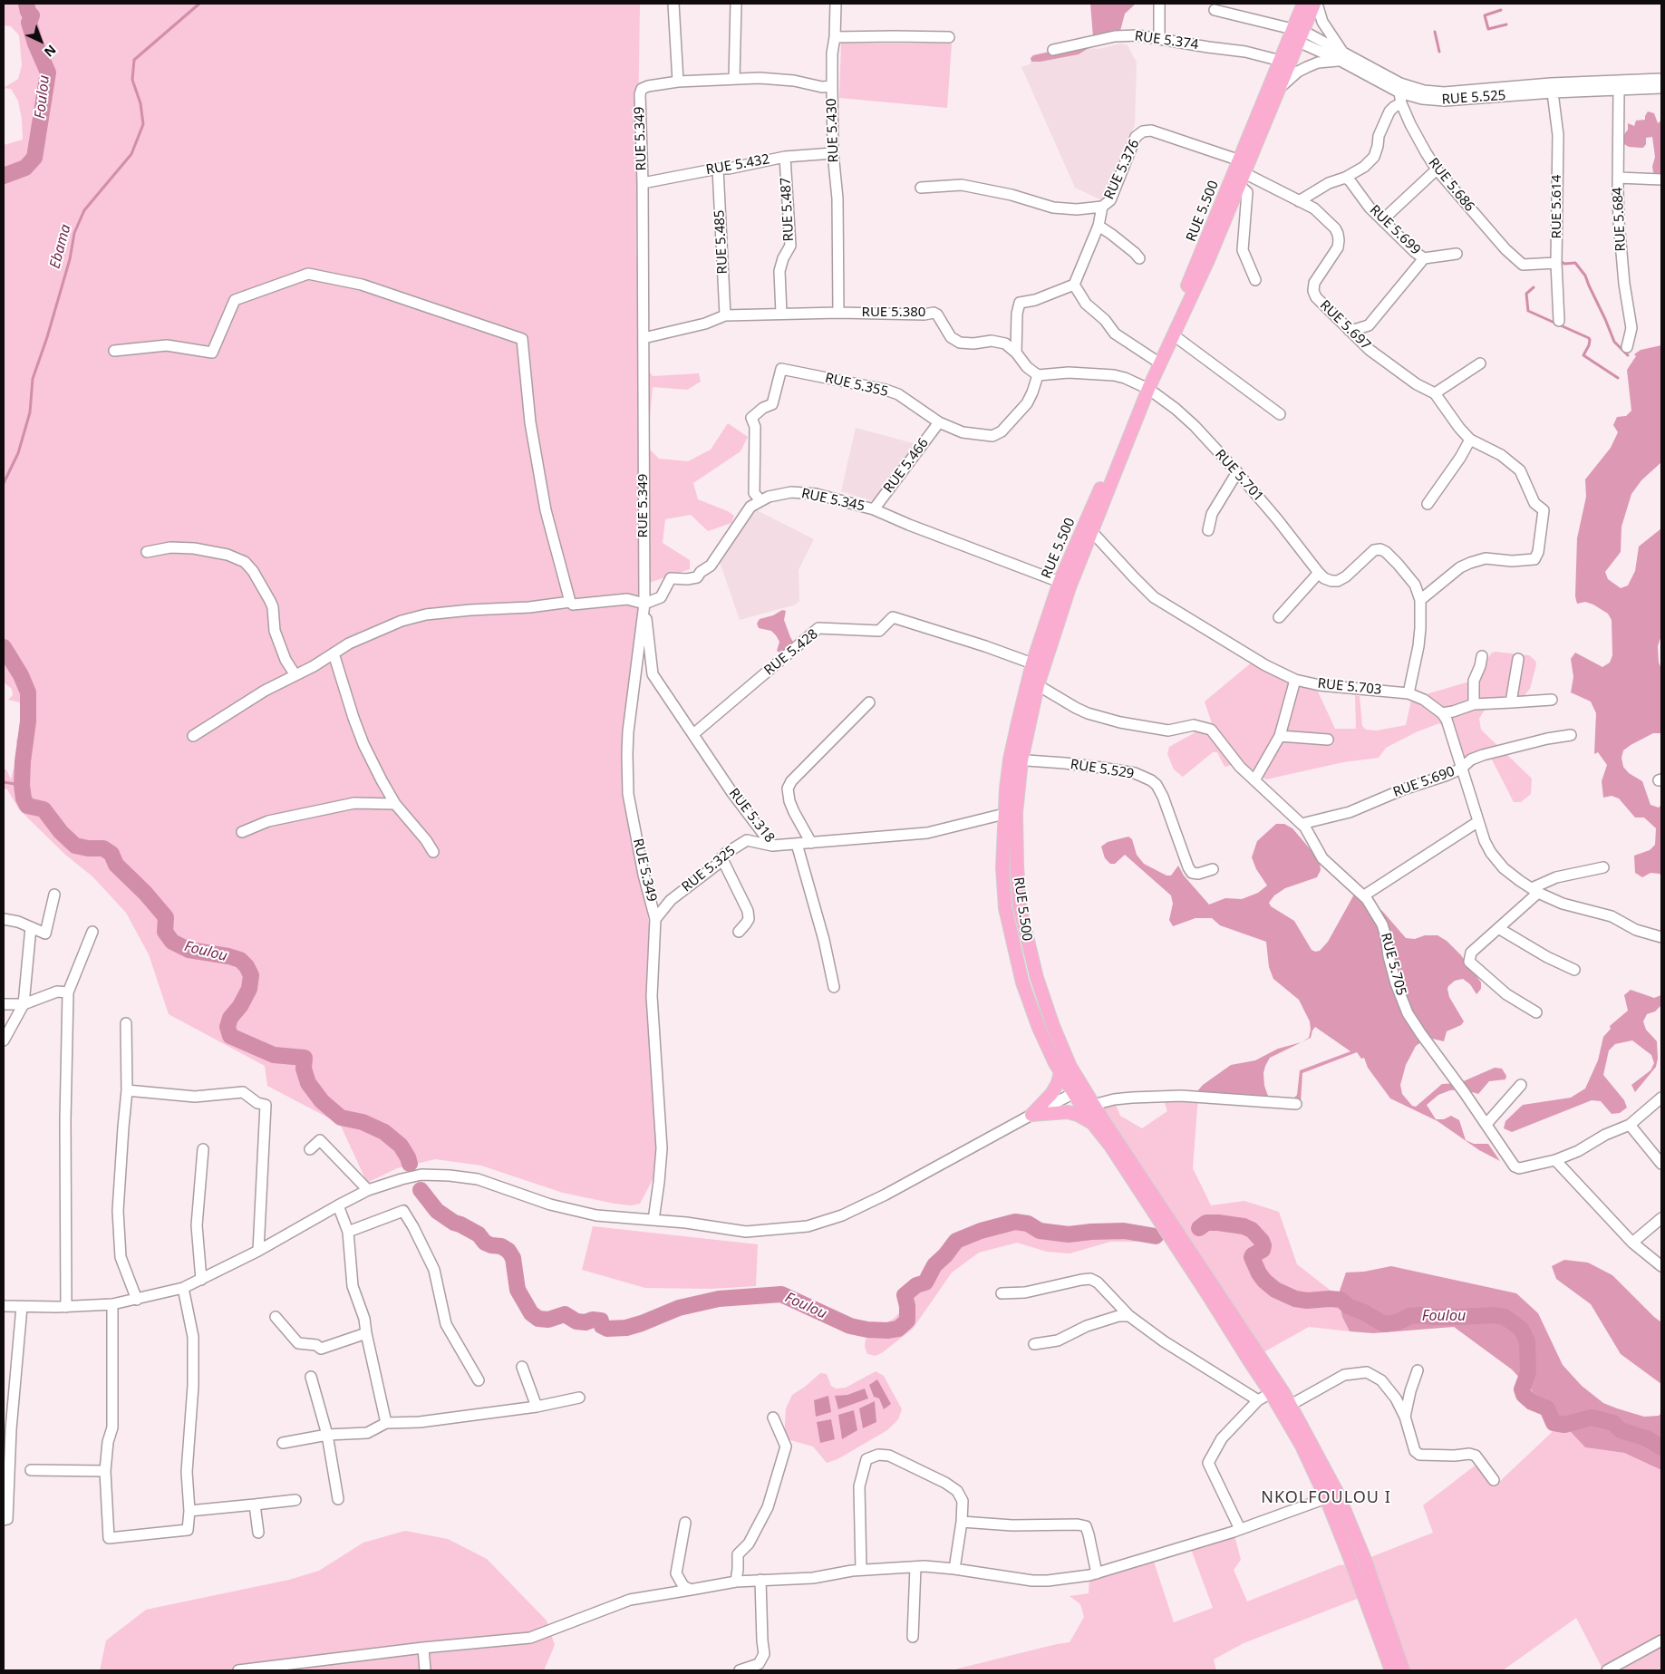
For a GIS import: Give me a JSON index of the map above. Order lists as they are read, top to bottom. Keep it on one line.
{"streets":{"main road":["RUE 5.500"],"street":["RUE 5.374","RUE 5.525","RUE 5.430","RUE 5.349","RUE 5.432","RUE 5.376","RUE 5.686","RUE 5.614","RUE 5.487","RUE 5.684","RUE 5.699","RUE 5.485","RUE 5.380","RUE 5.697","RUE 5.355","RUE 5.466","RUE 5.701","RUE 5.345","RUE 5.428","RUE 5.703","RUE 5.529","RUE 5.690","RUE 5.318","RUE 5.325","RUE 5.705"]},"crossings":[["RUE 5.374","RUE 5.500"],["RUE 5.525","RUE 5.686"],["RUE 5.525","RUE 5.614"],["RUE 5.525","RUE 5.500"],["RUE 5.525","RUE 5.684"],["RUE 5.430","RUE 5.349"],["RUE 5.430","RUE 5.432"],["RUE 5.430","RUE 5.380"],["RUE 5.349","RUE 5.432"],["RUE 5.349","RUE 5.380"],["RUE 5.349","RUE 5.318"],["RUE 5.349","RUE 5.325"],["RUE 5.432","RUE 5.487"],["RUE 5.432","RUE 5.485"],["RUE 5.376","RUE 5.500"],["RUE 5.686","RUE 5.614"],["RUE 5.487","RUE 5.380"],["RUE 5.500","RUE 5.697"],["RUE 5.500","RUE 5.701"],["RUE 5.500","RUE 5.345"],["RUE 5.500","RUE 5.428"],["RUE 5.500","RUE 5.703"],["RUE 5.500","RUE 5.529"],["RUE 5.500","RUE 5.318"],["RUE 5.500","RUE 5.705"],["RUE 5.485","RUE 5.380"],["RUE 5.380","RUE 5.355"],["RUE 5.355","RUE 5.466"],["RUE 5.355","RUE 5.345"],["RUE 5.466","RUE 5.345"],["RUE 5.428","RUE 5.318"],["RUE 5.690","RUE 5.705"],["RUE 5.318","RUE 5.325"]],"districts":["NKOLFOULOU I"],"water":["Foulou","Ebama"],"north":"bottom right"}
